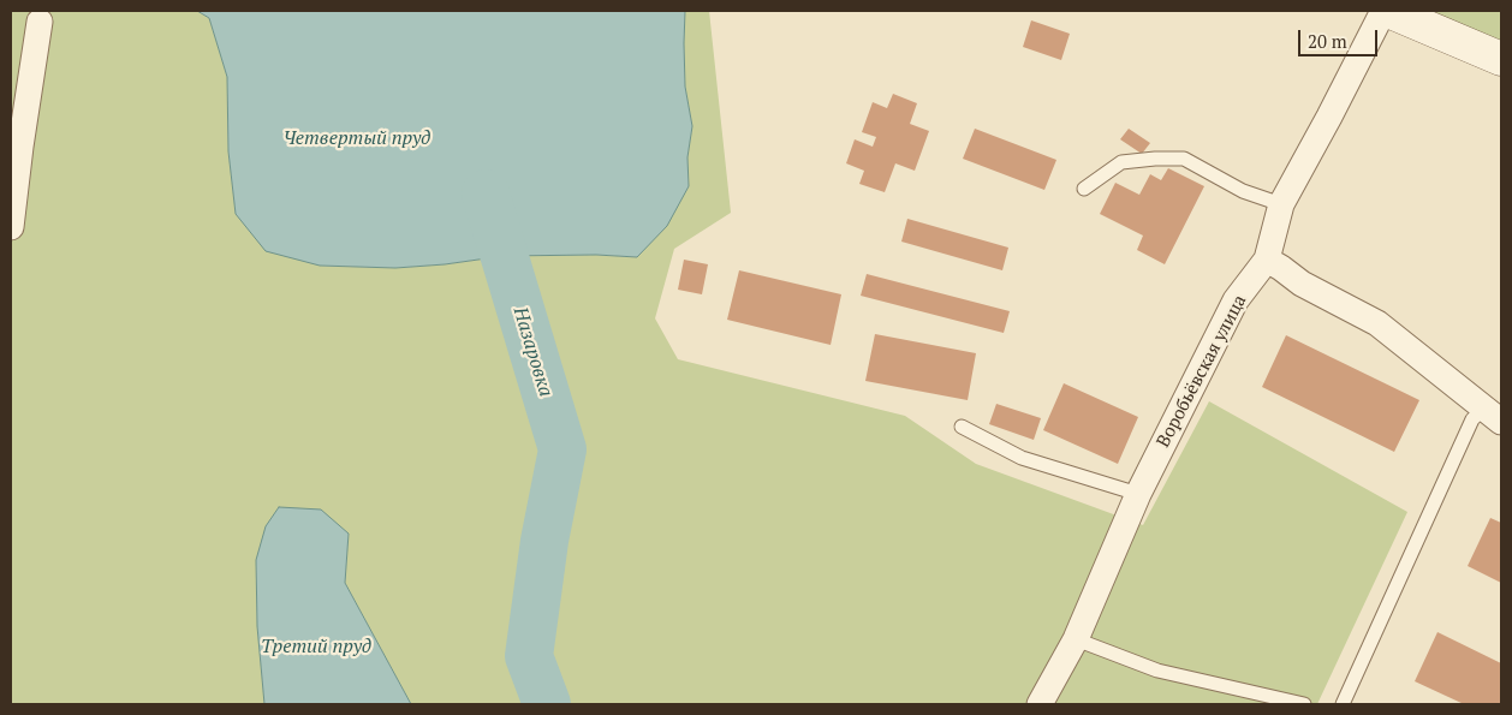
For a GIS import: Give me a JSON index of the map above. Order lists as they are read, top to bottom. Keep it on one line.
{"streets":{"street":["Воробьёвская улица"]},"water":["Четвертый пруд","Назаровка","Третий пруд"],"scale_bar":"20 m"}
